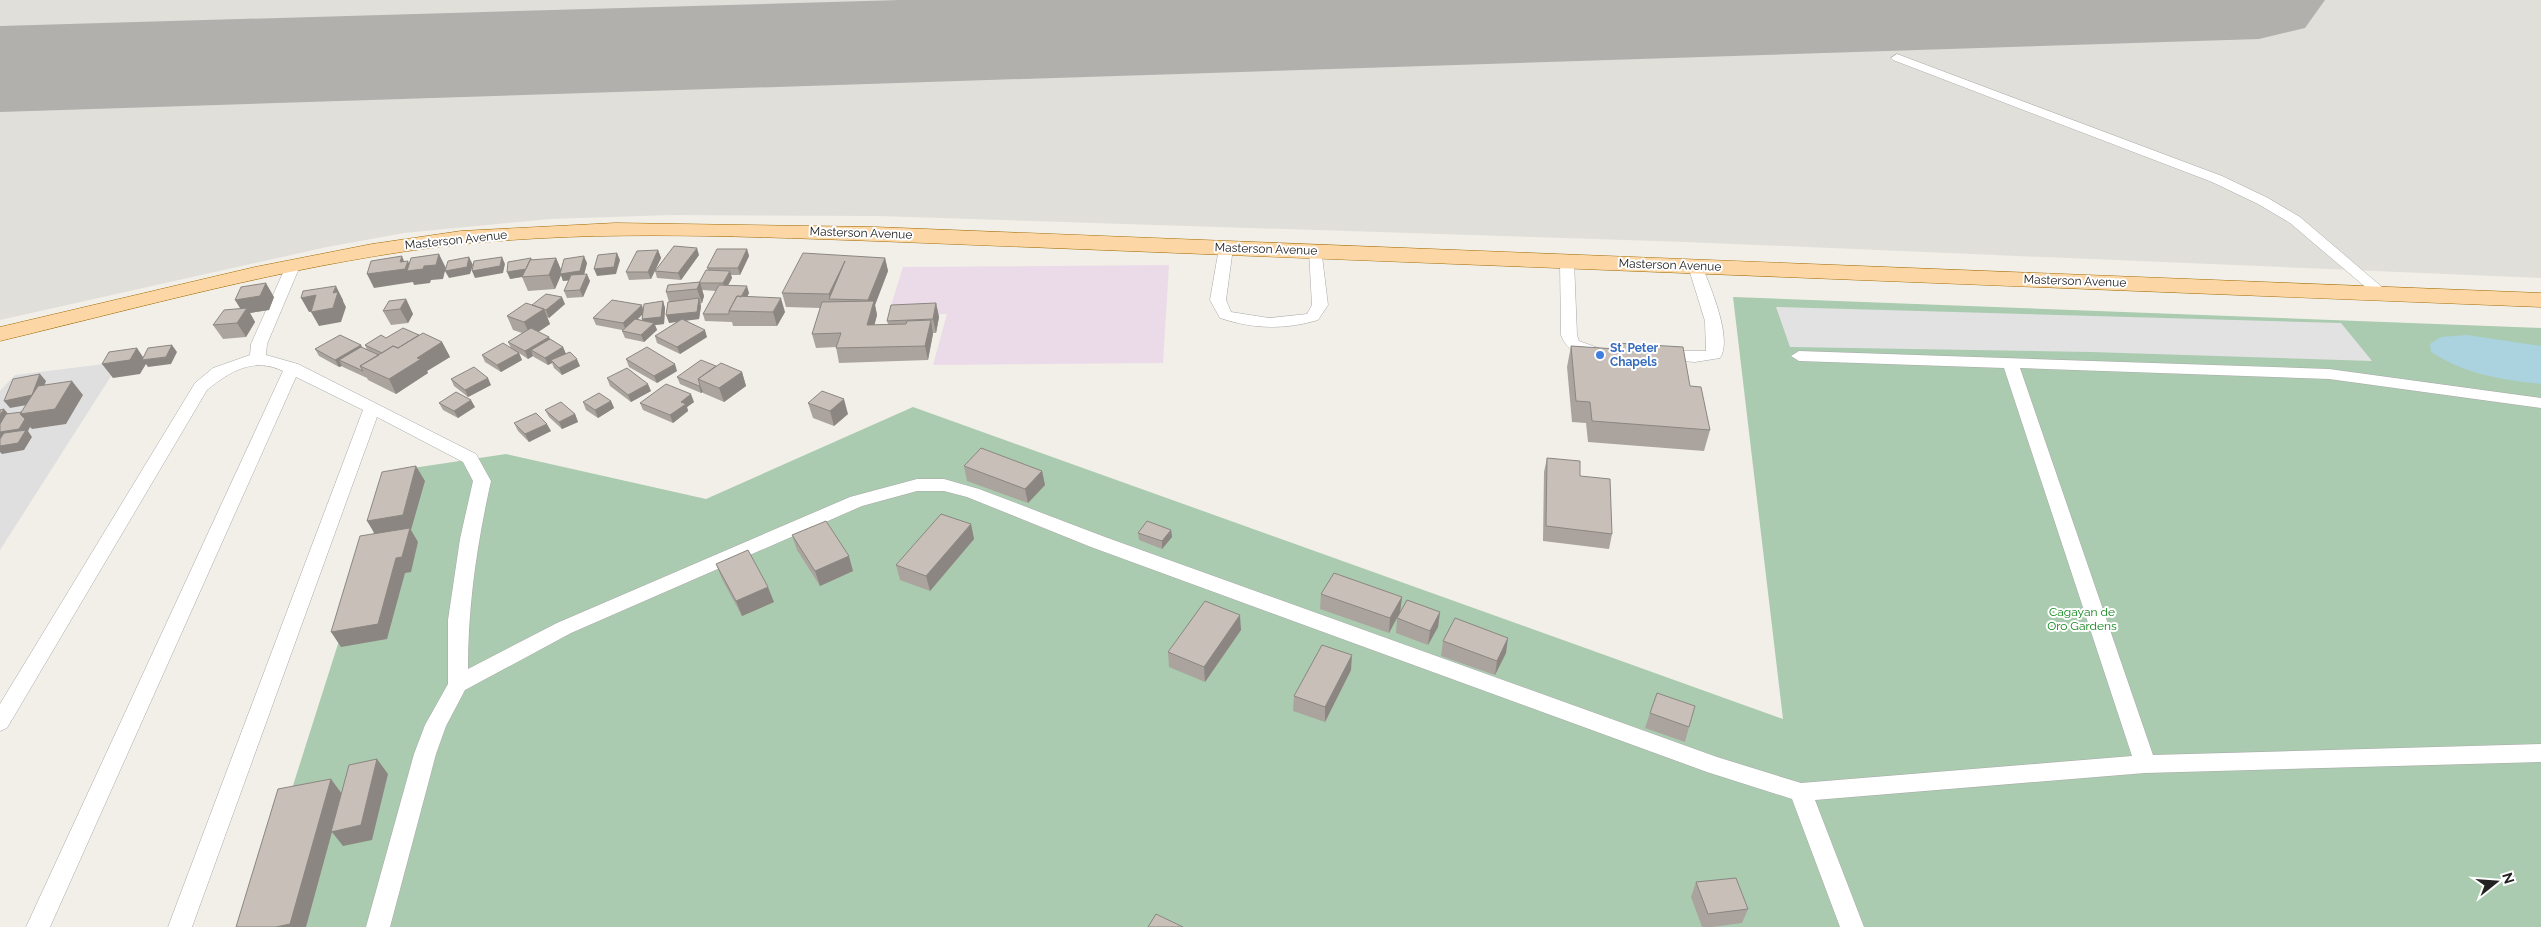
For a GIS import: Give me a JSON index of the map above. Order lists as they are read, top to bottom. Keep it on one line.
{"streets":{"main road":["Masterson Avenue"]},"parks":["Cagayan de Oro Gardens"],"places":["St. Peter Chapels"],"north":"right"}
